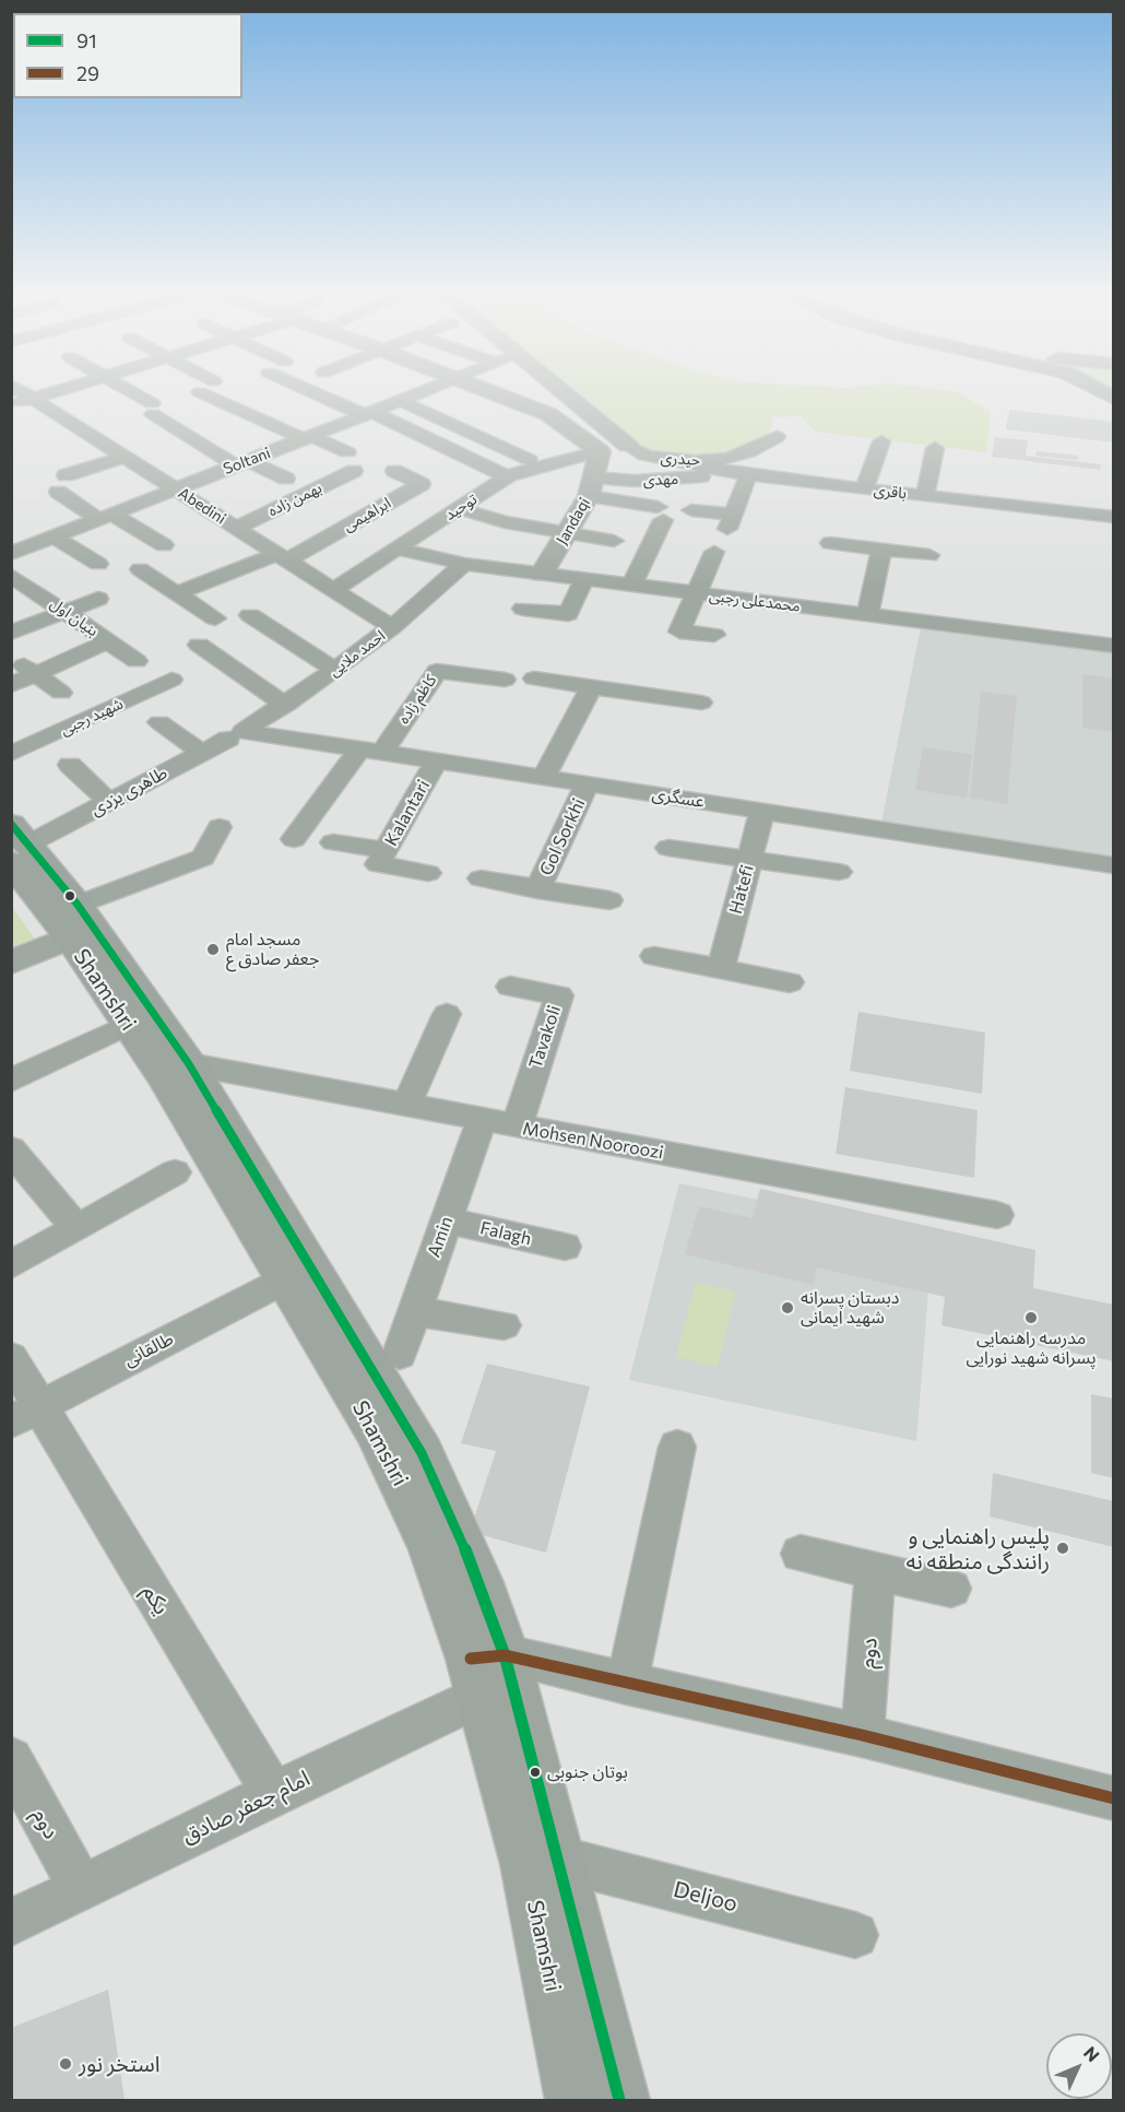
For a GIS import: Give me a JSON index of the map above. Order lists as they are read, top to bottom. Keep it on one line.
{"streets":{"main road":["Shamshri"],"street":["حیدری","Soltani","مهدی","باقری","بهمن زاده","Abedini","توحید","ابراهیمی","Jandaqi","محمدعلی رجبی","بنیان اول","احمد ملایی","کاظم زاده","شهید رجبی","طاهری یزدی","عسگری","Kalantari","Gol Sorkhi","Hatefi","Tavakoli","Mohsen Nooroozi","Falagh","Amin","طالقانی","یکم","دوم","امام جعفر صادق","Deljoo"]},"crossings":[["حیدری","باقری"],["Soltani","Abedini"],["مهدی","باقری"],["مهدی","Jandaqi"],["بهمن زاده","Abedini"],["Abedini","توحید"],["Abedini","ابراهیمی"],["Abedini","احمد ملایی"],["توحید","Jandaqi"],["توحید","محمدعلی رجبی"],["Jandaqi","محمدعلی رجبی"],["محمدعلی رجبی","احمد ملایی"],["احمد ملایی","طاهری یزدی"],["احمد ملایی","عسگری"],["کاظم زاده","عسگری"],["طاهری یزدی","عسگری"],["طاهری یزدی","Shamshri"],["عسگری","Kalantari"],["عسگری","Gol Sorkhi"],["عسگری","Hatefi"],["Shamshri","Mohsen Nooroozi"],["Shamshri","طالقانی"],["Shamshri","امام جعفر صادق"],["Shamshri","Deljoo"],["Tavakoli","Mohsen Nooroozi"],["Mohsen Nooroozi","Amin"],["Falagh","Amin"],["طالقانی","یکم"],["یکم","امام جعفر صادق"],["دوم","امام جعفر صادق"]],"places":["مسجد امام جعفر صادق ع","دبستان پسرانه شهید ایمانی","مدرسه راهنمایی پسرانه شهید نورایی","پلیس راهنمایی و رانندگی منطقه نه","بوتان جنوبی","استخر نور"],"lines":["transit line 91","transit line 29"],"legend":["91","29"],"north":"top right"}
